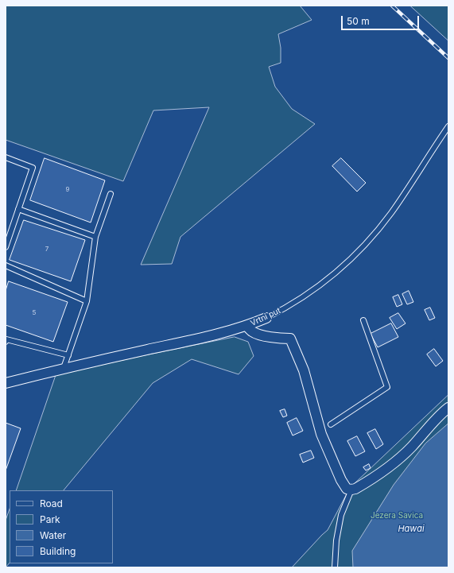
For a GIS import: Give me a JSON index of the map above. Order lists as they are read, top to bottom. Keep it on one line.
{"streets":{"street":["Vrtni put"]},"water":["Hawai"],"parks":["Jezera Savica"],"house_numbers":["9","7","5"],"legend":["Road","Park","Water","Building"],"scale_bar":"50 m"}
